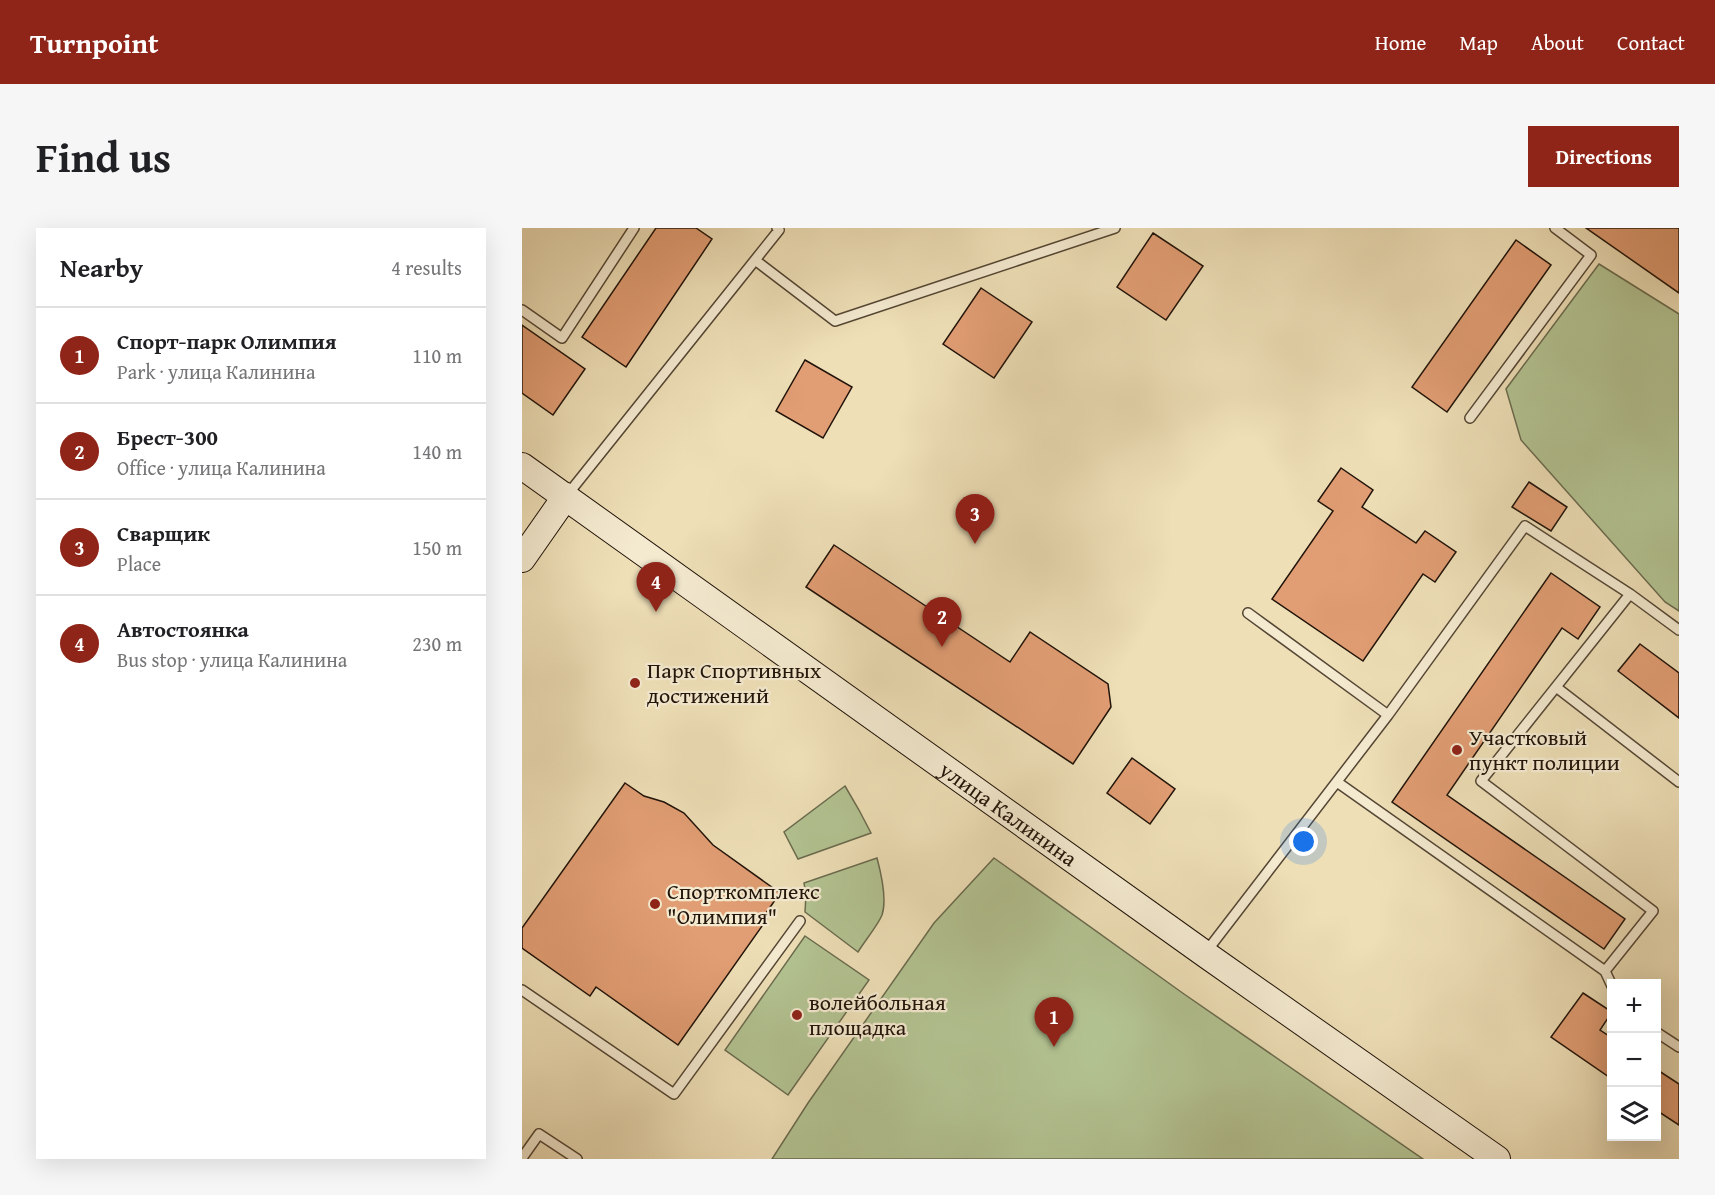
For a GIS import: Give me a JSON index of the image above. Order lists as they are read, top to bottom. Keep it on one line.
{"streets":{"main road":["улица Калинина"]},"places":["Парк Спортивных достижений","Участковый пункт полиции","Спорткомплекс \"Олимпия\"","волейбольная площадка"],"page":{"header":"Turnpoint","nav":["Home","Map","About","Contact"],"title":"Find us","buttons":"Directions","heading":["Nearby","4 results"],"list":[{"mark":"1","name":"Спорт-парк Олимпия","note":"Park · улица Калинина","value":"110 m"},{"mark":"2","name":"Брест-300","note":"Office · улица Калинина","value":"140 m"},{"mark":"3","name":"Сварщик","note":"Place","value":"150 m"},{"mark":"4","name":"Автостоянка","note":"Bus stop · улица Калинина","value":"230 m"}],"pins":["3","4","2","1"],"map_buttons":["+","−"]}}
